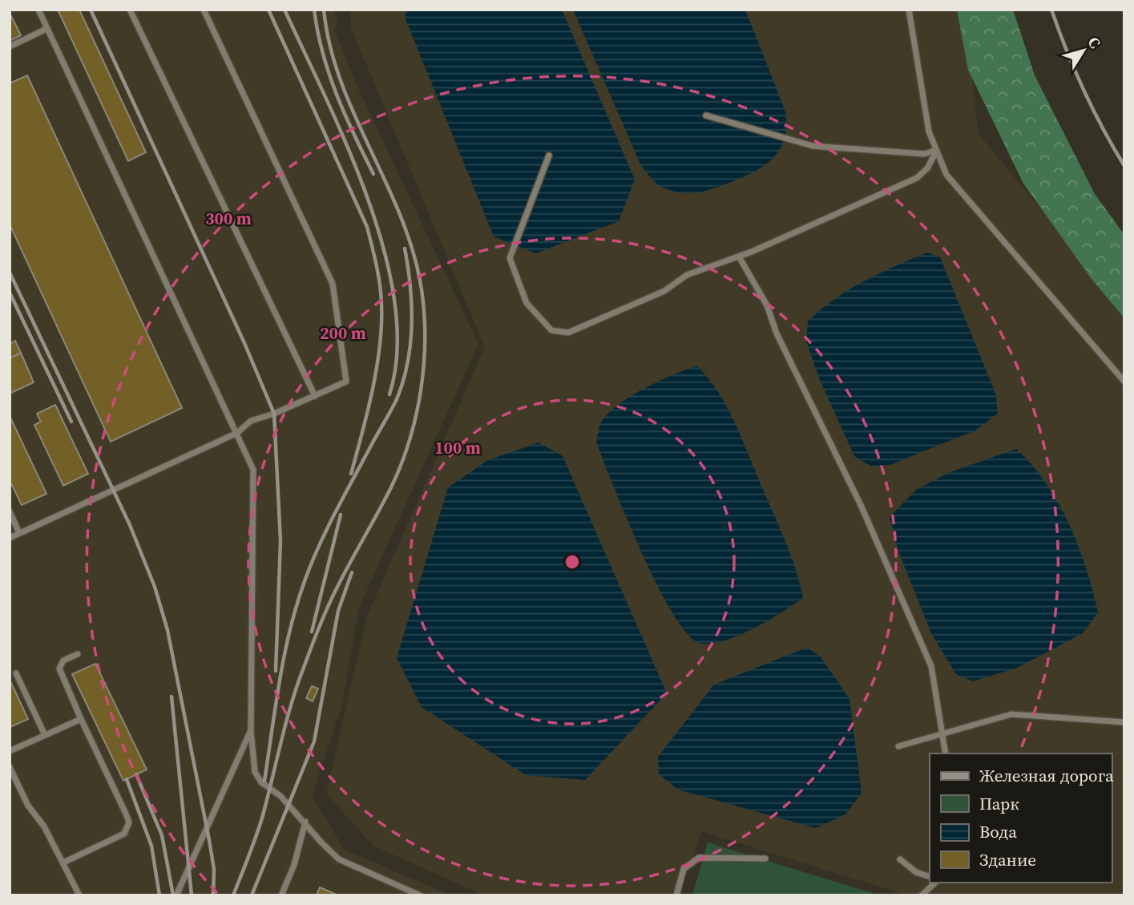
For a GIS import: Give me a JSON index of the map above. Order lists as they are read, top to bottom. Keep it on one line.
{"legend":["Железная дорога","Парк","Вода","Здание"],"north":"top right","rings":["300 m","200 m","100 m"]}
